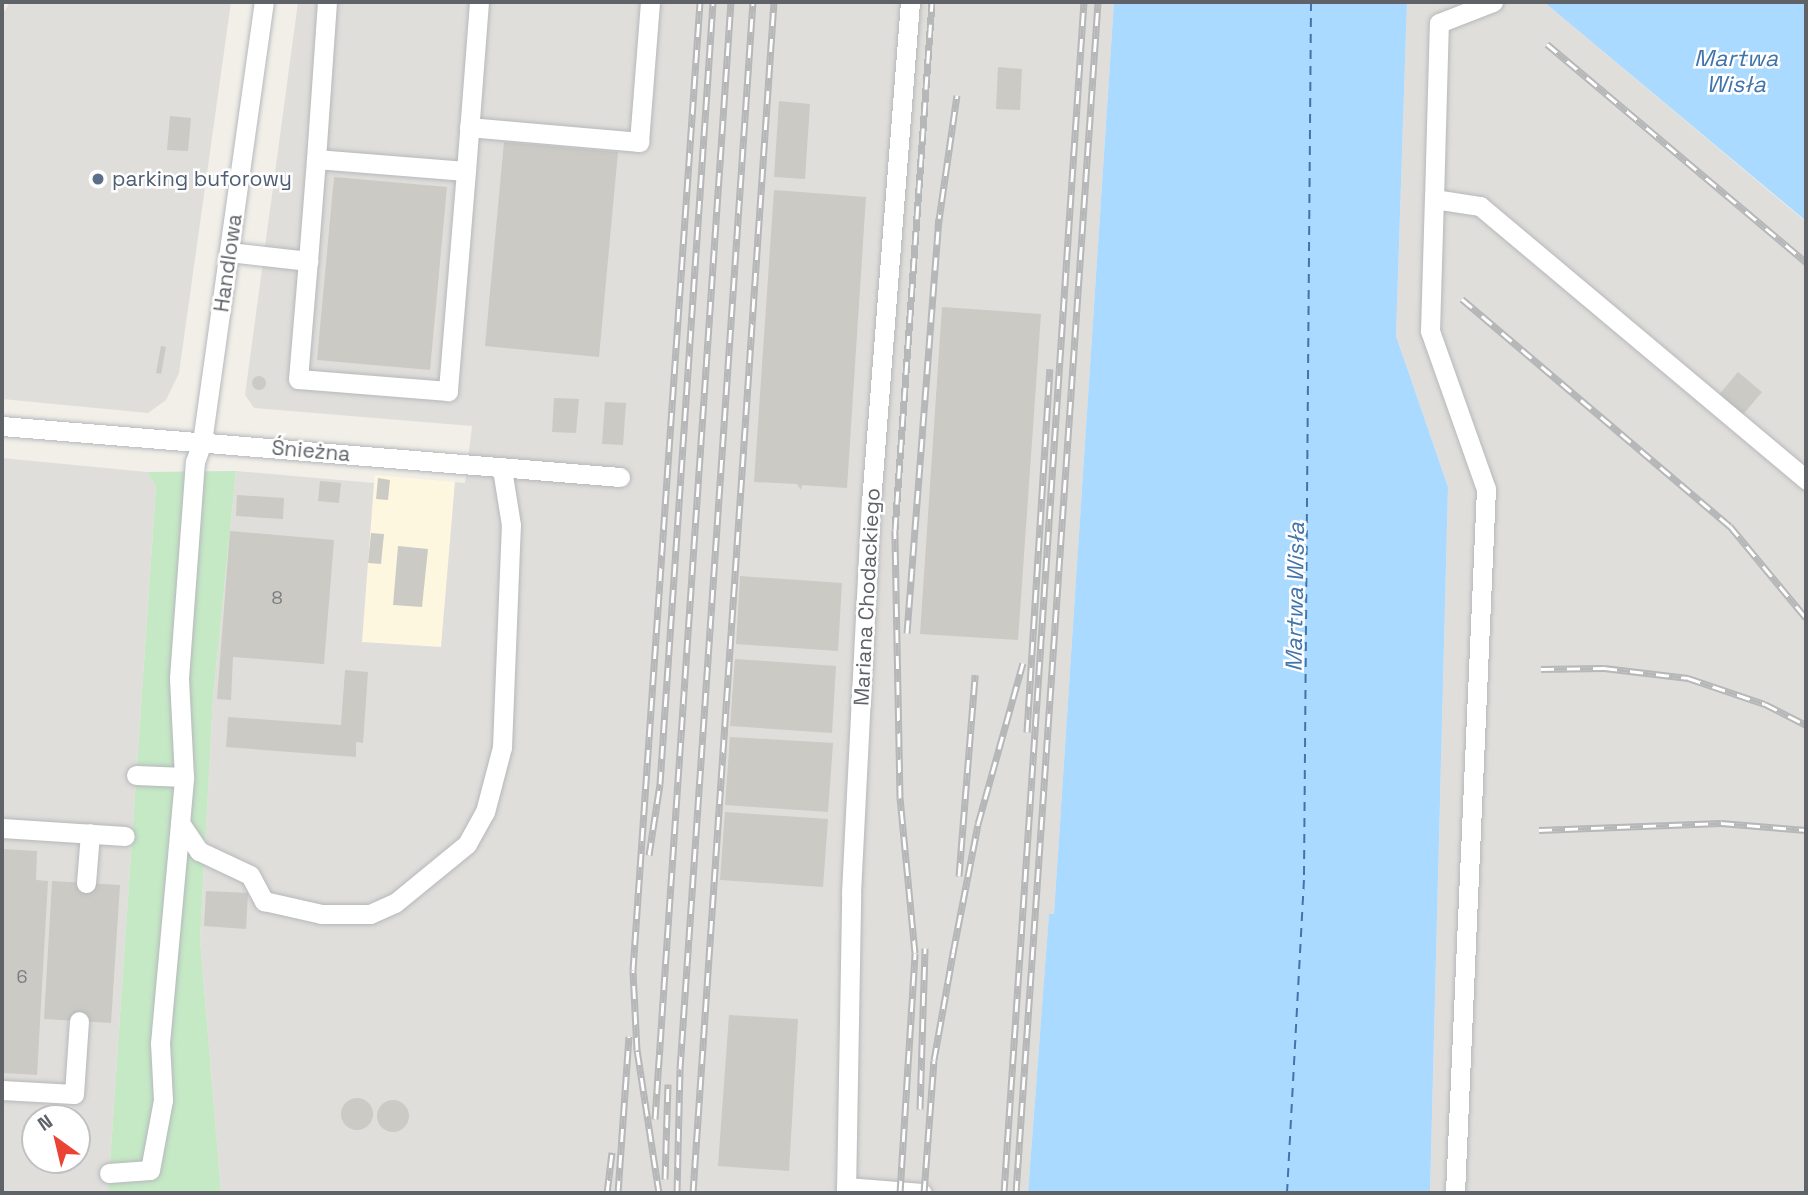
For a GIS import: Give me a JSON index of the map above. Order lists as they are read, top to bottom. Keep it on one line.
{"streets":{"street":["Handlowa","Śnieżna","Mariana Chodackiego"]},"crossings":[["Handlowa","Śnieżna"]],"water":["Martwa Wisła"],"places":["parking buforowy"],"house_numbers":["8","6"],"north":"top left"}
